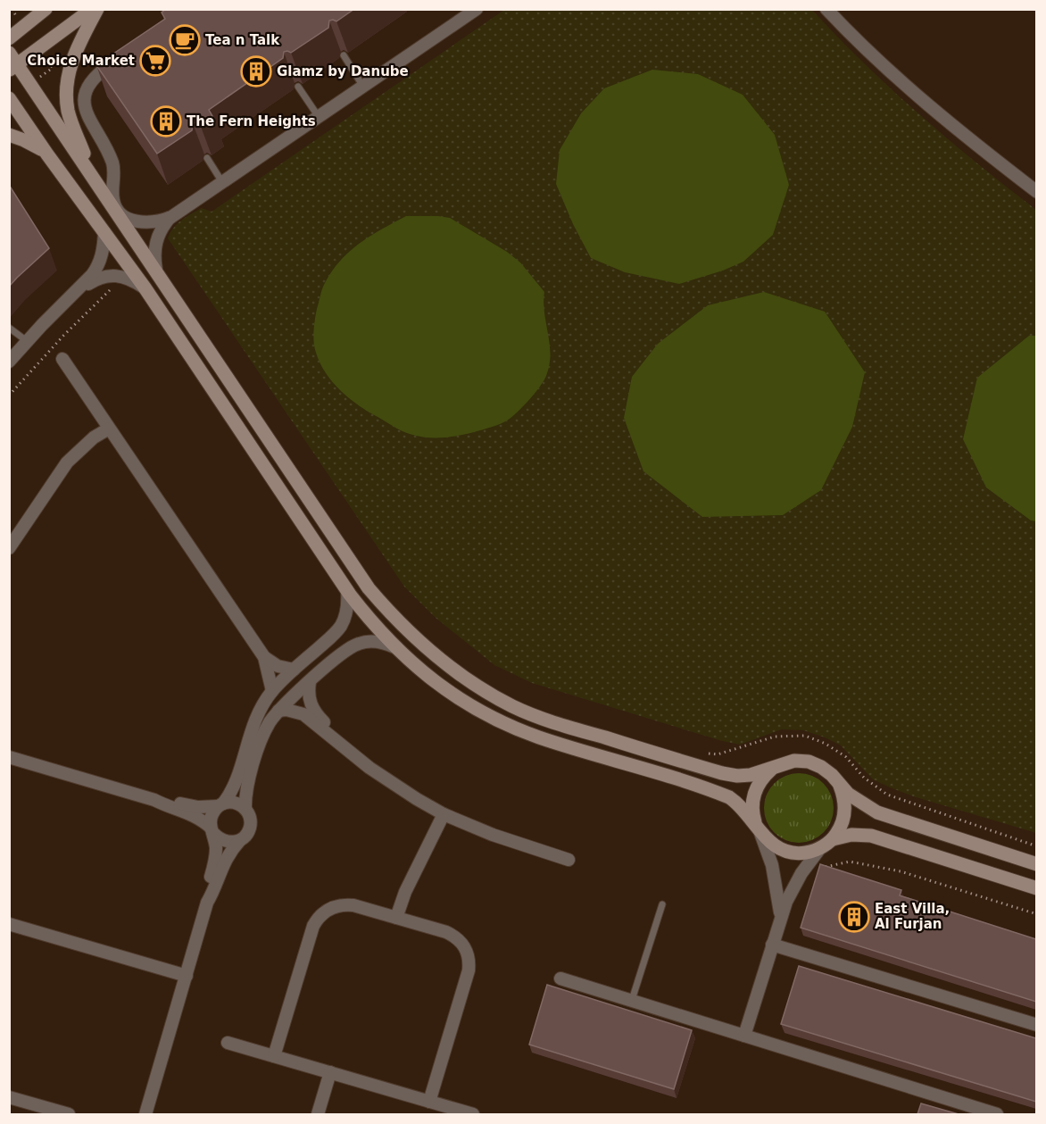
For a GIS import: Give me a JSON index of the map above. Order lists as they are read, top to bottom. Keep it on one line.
{"places":{"cafe":["Tea n Talk"],"supermarket":["Choice Market"],"building":["Glamz by Danube","The Fern Heights","East Villa, Al Furjan"]}}
